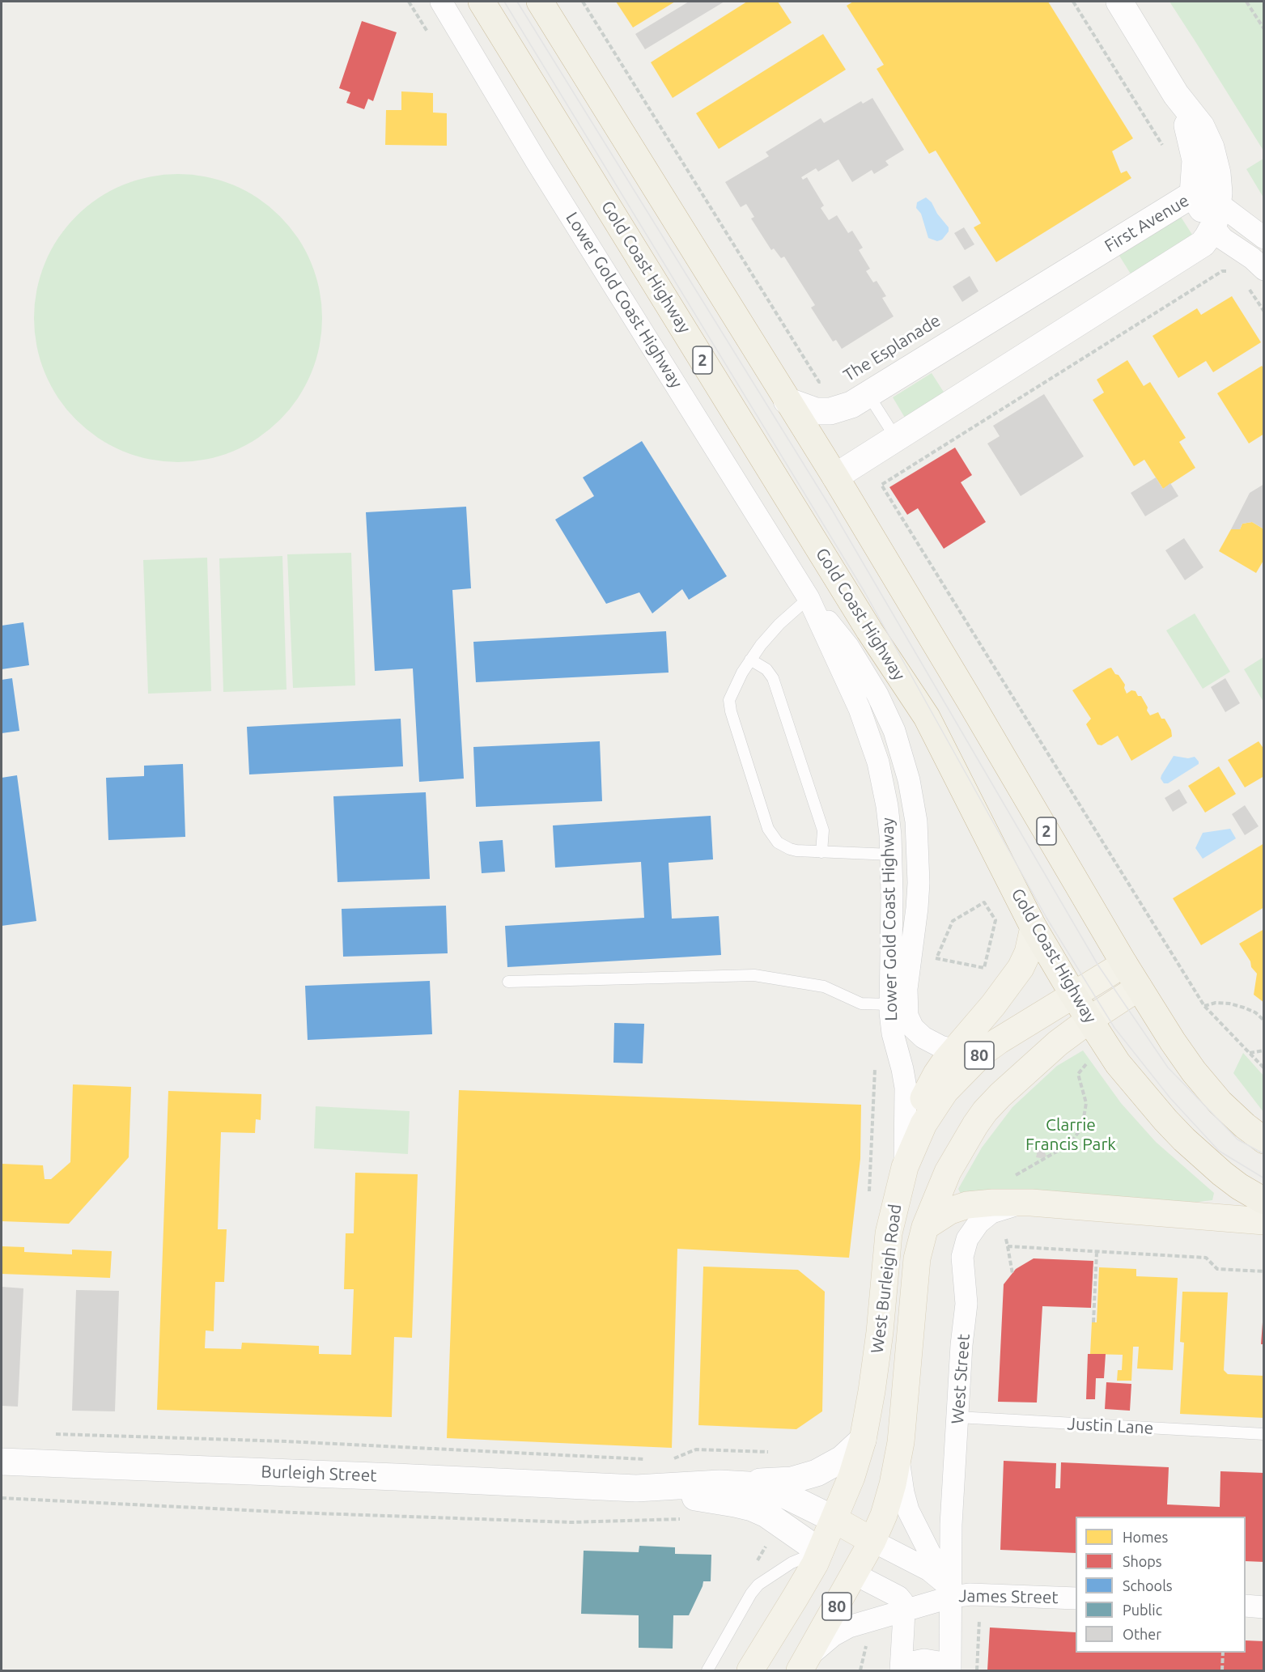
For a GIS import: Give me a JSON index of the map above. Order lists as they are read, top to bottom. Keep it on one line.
{"streets":{"highway":["Gold Coast Highway","2"],"main road":["80","West Burleigh Road"],"street":["First Avenue","Lower Gold Coast Highway","West Street","Burleigh Street","James Street"],"lane":["Justin Lane"],"path":["The Esplanade"]},"crossings":[["First Avenue","2"],["Gold Coast Highway","80"],["Gold Coast Highway","West Burleigh Road"],["Lower Gold Coast Highway","80"],["Lower Gold Coast Highway","West Burleigh Road"],["2","80"],["2","West Burleigh Road"],["80","West Burleigh Road"],["West Burleigh Road","West Street"],["West Burleigh Road","Burleigh Street"],["West Burleigh Road","James Street"],["West Street","Justin Lane"],["West Street","James Street"]],"parks":["Clarrie Francis Park"],"legend":["Homes","Shops","Schools","Public","Other"]}
